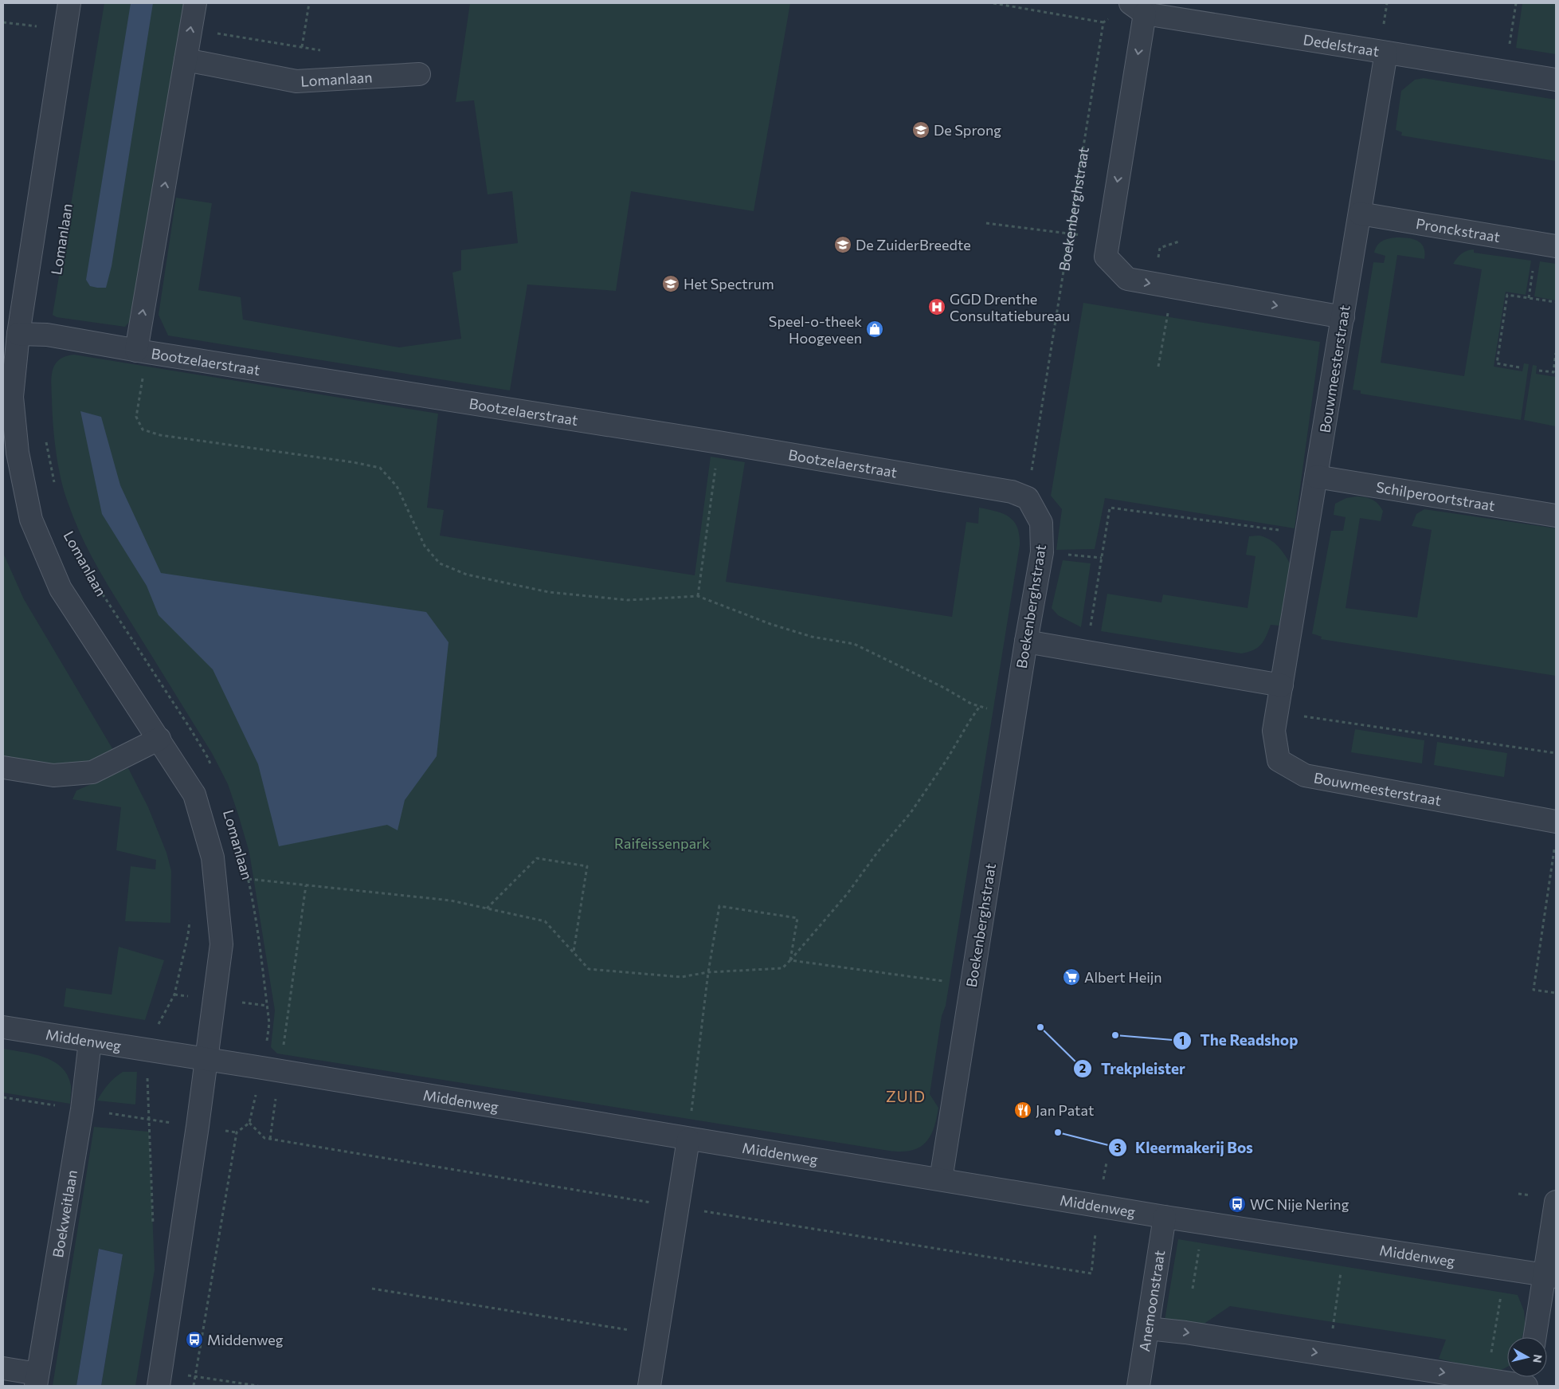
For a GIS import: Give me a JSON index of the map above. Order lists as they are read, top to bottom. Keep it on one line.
{"streets":{"street":["Dedelstraat","Lomanlaan","Boekenberghstraat","Pronckstraat","Bootzelaerstraat","Bouwmeesterstraat","Schilperoortstraat","Middenweg","Boekweitlaan","Anemoonstraat"]},"crossings":[["Dedelstraat","Bouwmeesterstraat"],["Lomanlaan","Bootzelaerstraat"],["Lomanlaan","Middenweg"],["Boekenberghstraat","Bootzelaerstraat"],["Boekenberghstraat","Middenweg"],["Pronckstraat","Bouwmeesterstraat"],["Bouwmeesterstraat","Schilperoortstraat"],["Middenweg","Boekweitlaan"],["Middenweg","Anemoonstraat"]],"districts":["ZUID"],"parks":["Raifeissenpark"],"places":{"school or university":["De Sprong","De ZuiderBreedte","Het Spectrum"],"hospital":["GGD Drenthe Consultatiebureau"],"shop":["Speel-o-theek Hoogeveen"],"supermarket":["Albert Heijn"],"other":["Trekpleister","The Readshop","Kleermakerij Bos"],"restaurant":["Jan Patat"],"bus stop":["WC Nije Nering","Middenweg"]},"north":"right"}
